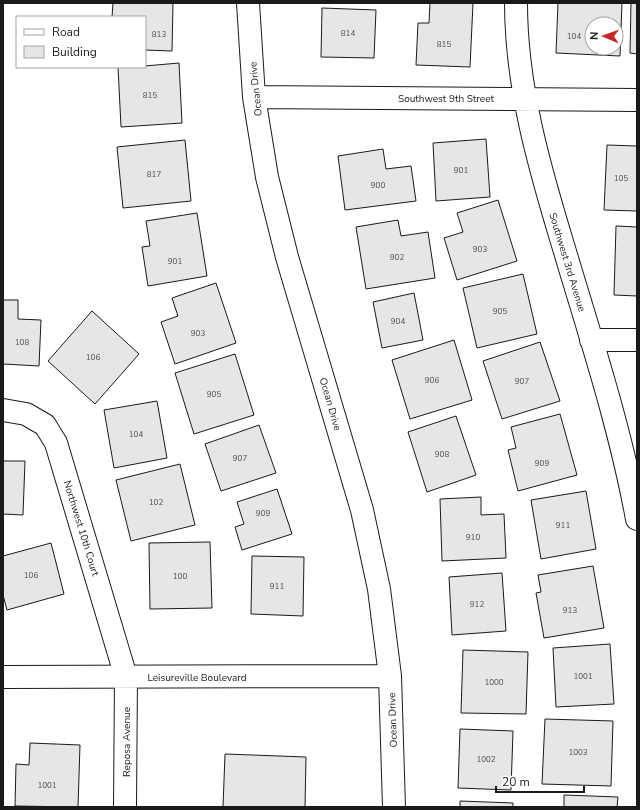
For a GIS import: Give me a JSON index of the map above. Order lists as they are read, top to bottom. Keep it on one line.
{"streets":{"street":["Ocean Drive","Southwest 9th Street","Southwest 3rd Avenue","Northwest 10th Court","Leisureville Boulevard","Reposa Avenue"]},"crossings":[["Ocean Drive","Southwest 9th Street"],["Ocean Drive","Leisureville Boulevard"],["Southwest 9th Street","Southwest 3rd Avenue"],["Northwest 10th Court","Leisureville Boulevard"],["Northwest 10th Court","Reposa Avenue"],["Leisureville Boulevard","Reposa Avenue"]],"house_numbers":["814","813","104","815","815","901","817","105","900","903","902","901","905","904","903","108","106","906","907","905","104","908","907","909","102","909","911","910","106","100","911","912","913","1001","1000","1003","1002","1001"],"legend":["Road","Building"],"scale_bar":"20 m","north":"left"}
